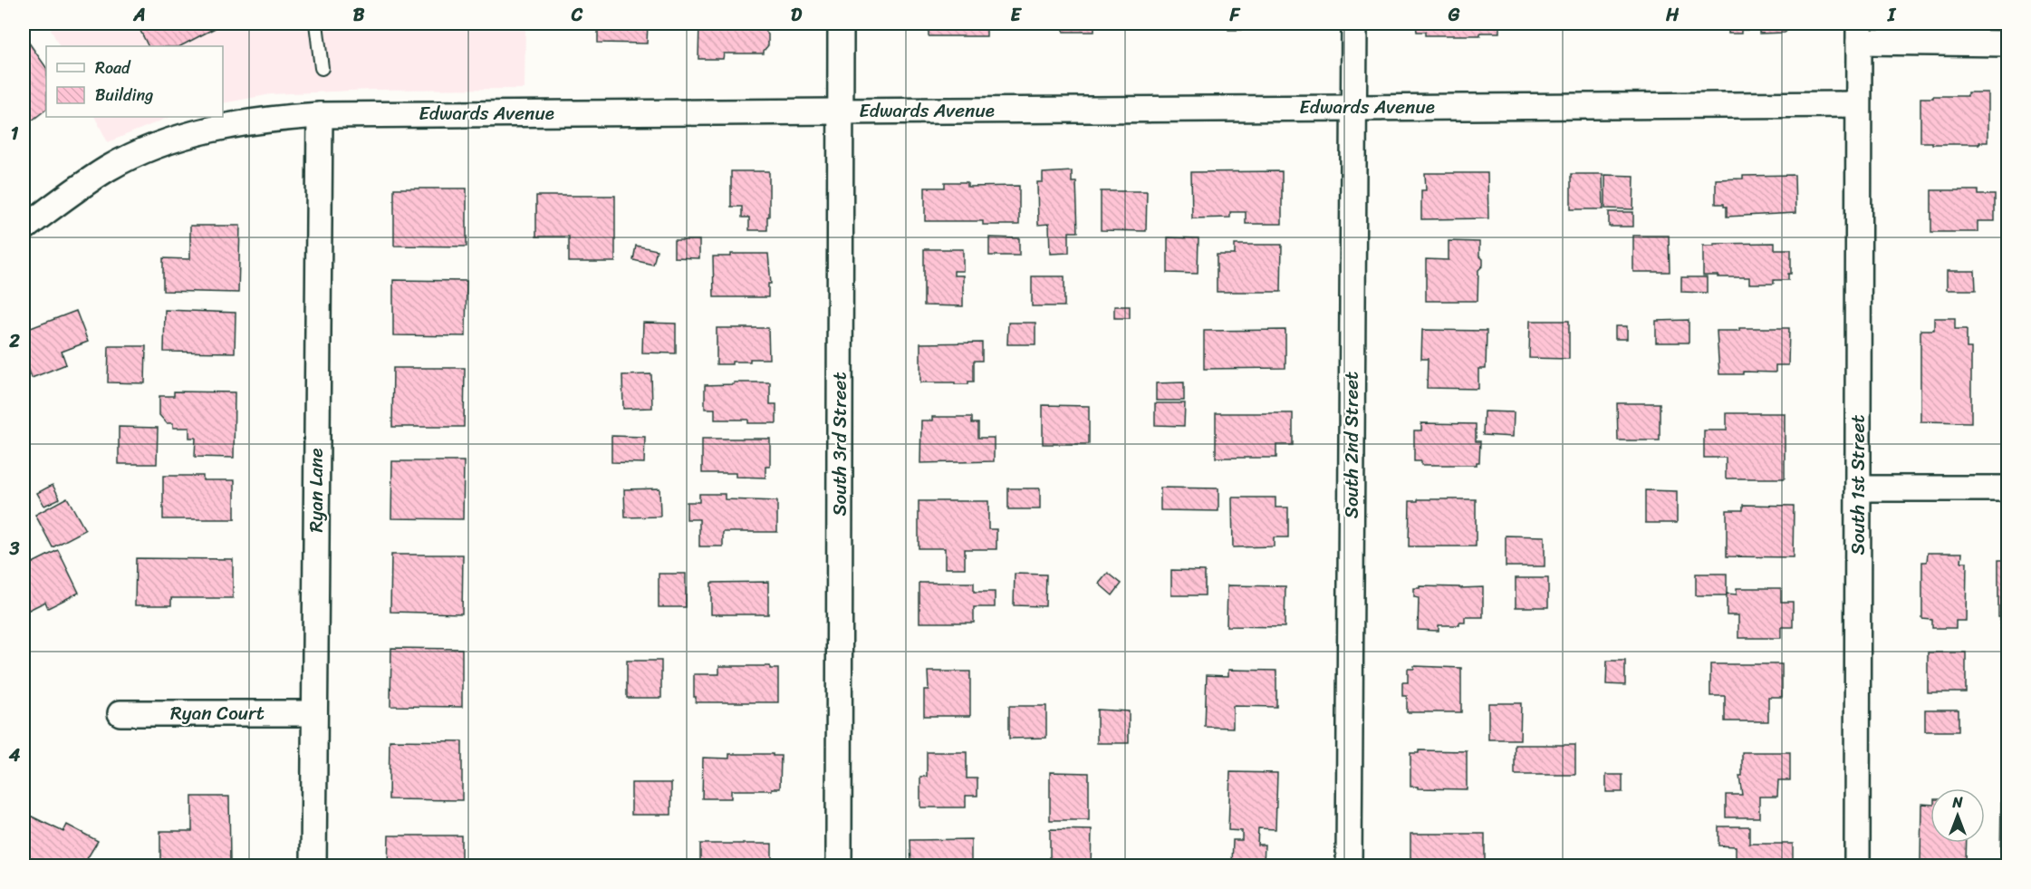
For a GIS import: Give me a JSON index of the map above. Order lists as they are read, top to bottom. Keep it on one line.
{"streets":{"street":["Edwards Avenue","South 3rd Street","South 2nd Street","South 1st Street","Ryan Lane","Ryan Court"]},"crossings":[["Edwards Avenue","South 3rd Street"],["Edwards Avenue","South 2nd Street"],["Edwards Avenue","South 1st Street"],["Edwards Avenue","Ryan Lane"],["Ryan Lane","Ryan Court"]],"legend":["Road","Building"],"north":"top","grid":{"columns":["A","B","C","D","E","F","G","H","I"],"rows":["1","2","3","4"]}}
